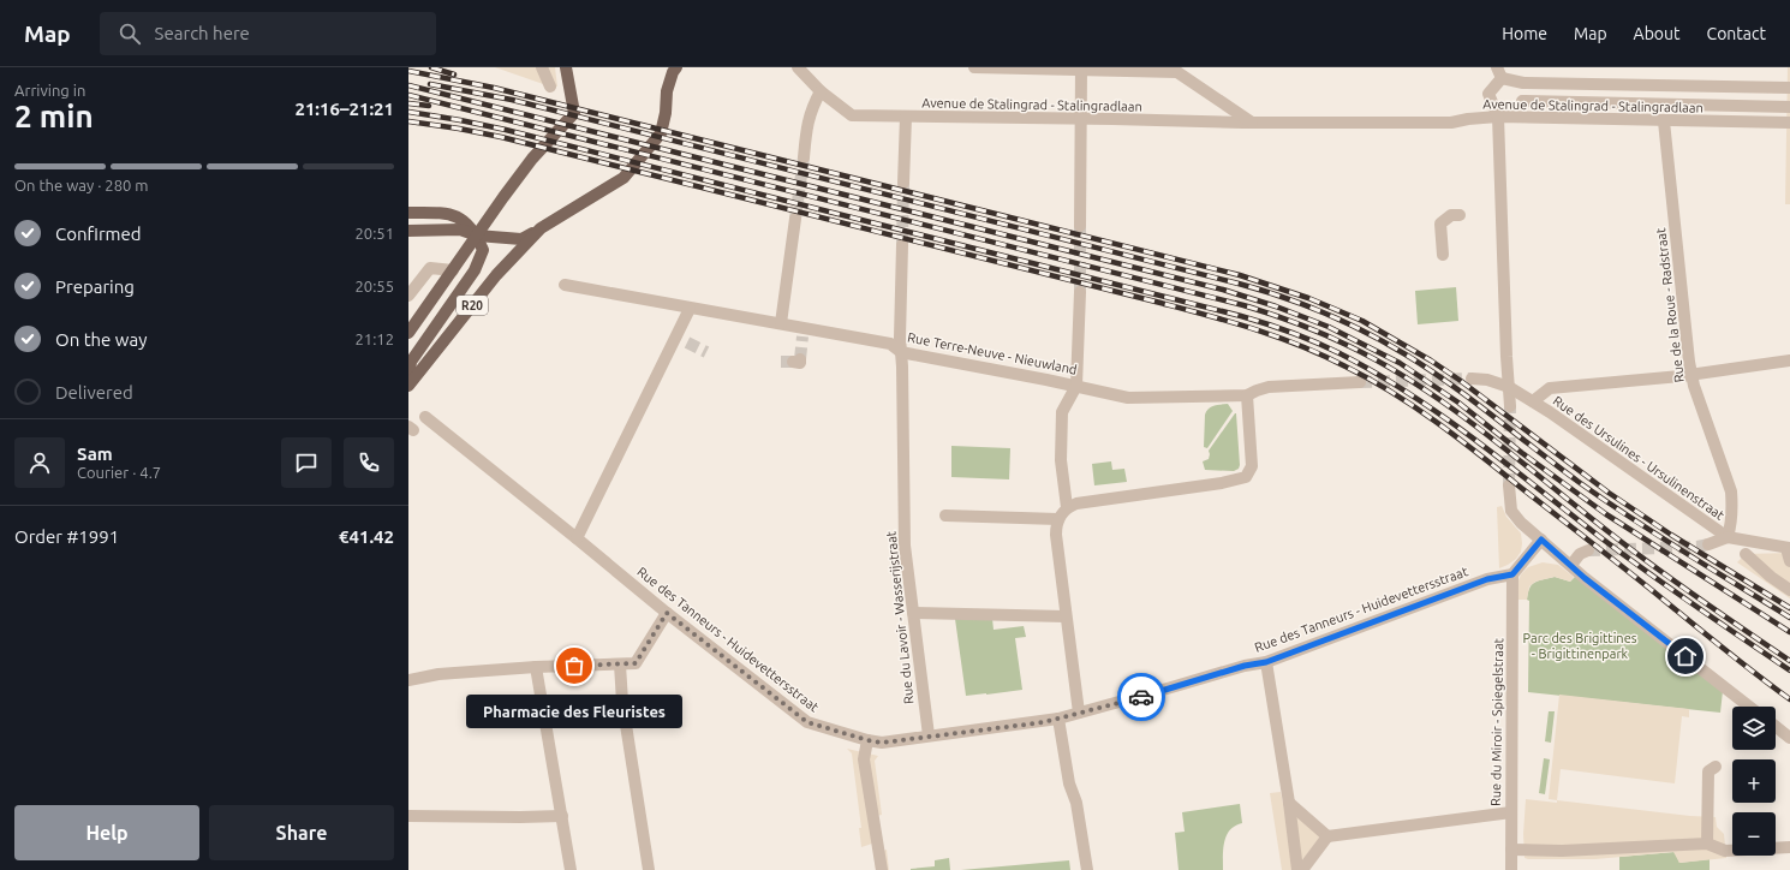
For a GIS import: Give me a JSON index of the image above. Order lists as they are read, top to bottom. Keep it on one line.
{"streets":{"main road":["R20"],"street":["Avenue de Stalingrad - Stalingradlaan","Rue de la Roue - Radstraat","Rue Terre-Neuve - Nieuwland","Rue des Ursulines - Ursulinenstraat","Rue des Tanneurs - Huidevettersstraat","Rue du Lavoir - Wasserijstraat","Rue du Miroir - Spiegelstraat"]},"crossings":[["Avenue de Stalingrad - Stalingradlaan","Rue de la Roue - Radstraat"],["Rue de la Roue - Radstraat","Rue des Ursulines - Ursulinenstraat"],["Rue Terre-Neuve - Nieuwland","Rue du Lavoir - Wasserijstraat"],["Rue des Tanneurs - Huidevettersstraat","Rue du Lavoir - Wasserijstraat"],["Rue des Tanneurs - Huidevettersstraat","Rue du Miroir - Spiegelstraat"]],"parks":["Parc des Brigittines - Brigittinenpark"],"places":["Pharmacie des Fleuristes"],"page":{"header":"Map","search":"Search here","nav":["Home","Map","About","Contact"],"heading":["2 min","Arriving in","21:16–21:21"],"panel":["Sam","Courier · 4.7","Order #1991","€41.42"],"bar":"On the way · 280 m","list":[["Confirmed","20:51"],["Preparing","20:55"],["On the way","21:12"],"Delivered"],"bubble":"Pharmacie des Fleuristes","map_buttons":["+","−"],"buttons":["Help","Share"]}}
